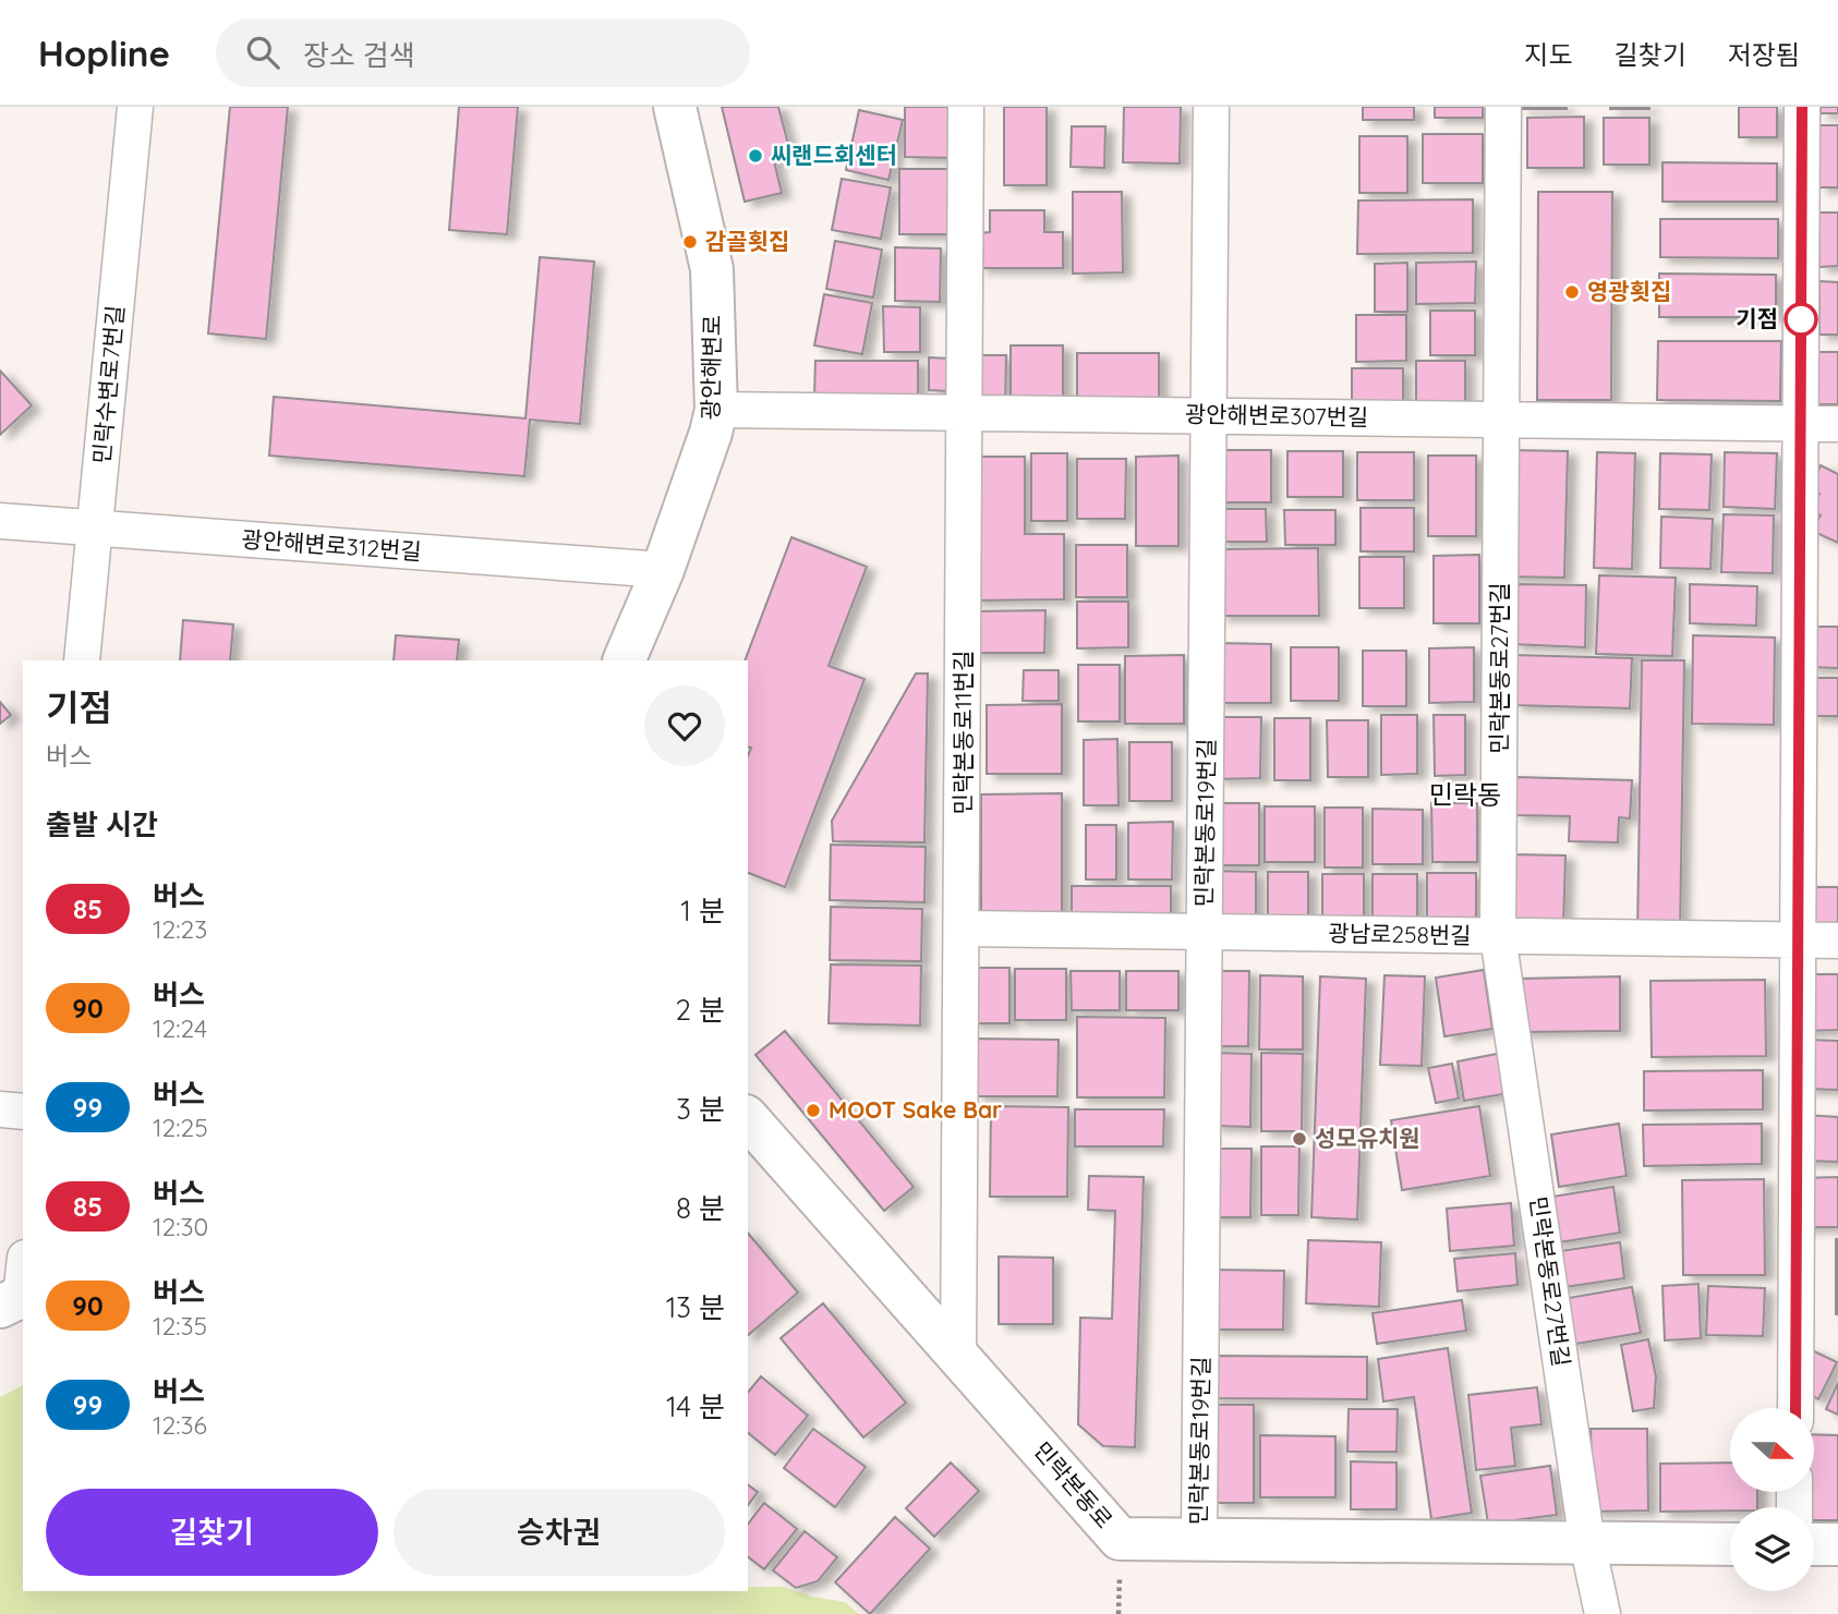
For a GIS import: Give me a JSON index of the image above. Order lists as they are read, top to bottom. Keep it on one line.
{"streets":{"main road":["광안해변로","민락본동로"],"street":["민락수변로7번길","광안해변로307번길","광안해변로312번길","민락본동로27번길","민락본동로11번길","민락본동로19번길","광남로258번길"]},"crossings":[["광안해변로","광안해변로307번길"],["광안해변로","광안해변로312번길"],["민락수변로7번길","광안해변로312번길"],["광안해변로307번길","민락본동로27번길"],["광안해변로307번길","민락본동로11번길"],["광안해변로307번길","민락본동로19번길"],["민락본동로27번길","광남로258번길"],["민락본동로27번길","민락본동로"],["민락본동로11번길","광남로258번길"],["민락본동로11번길","민락본동로"],["민락본동로19번길","광남로258번길"],["민락본동로19번길","민락본동로"]],"districts":["민락동"],"places":["씨랜드회센터","감골횟집","영광횟집","기점","MOOT Sake Bar","성모유치원"],"lines":["bus line 85"],"north":"right","page":{"header":"Hopline","search":"장소 검색","nav":["지도","길찾기","저장됨"],"heading":[["기점","버스"],"출발 시간"],"list":[{"mark":"85","name":"버스","note":"12:23","value":"1 분"},{"mark":"90","name":"버스","note":"12:24","value":"2 분"},{"mark":"99","name":"버스","note":"12:25","value":"3 분"},{"mark":"85","name":"버스","note":"12:30","value":"8 분"},{"mark":"90","name":"버스","note":"12:35","value":"13 분"},{"mark":"99","name":"버스","note":"12:36","value":"14 분"}],"buttons":["길찾기","승차권"]}}
